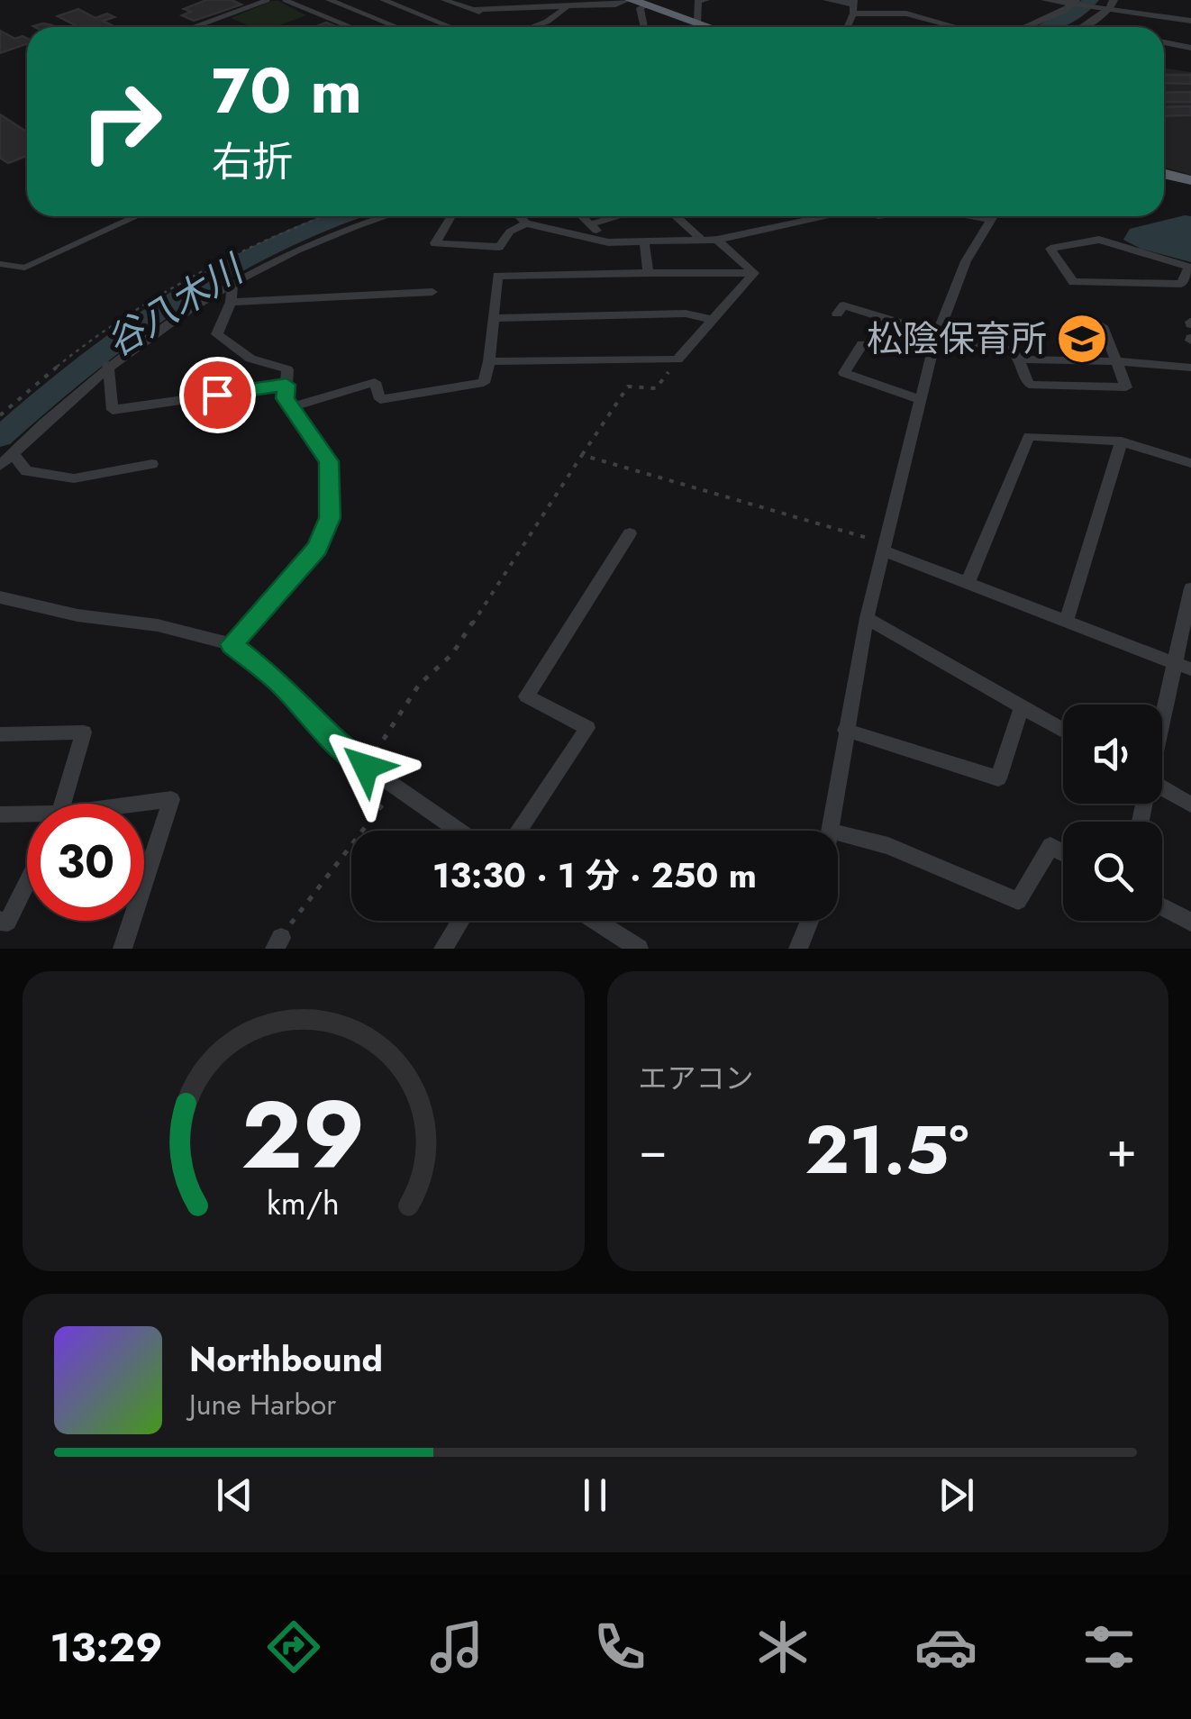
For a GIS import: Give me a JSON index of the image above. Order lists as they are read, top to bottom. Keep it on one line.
{"water":["谷八木川"],"places":{"school or university":["松陰保育所"]},"page":{"turn":["70 m","右折"],"limit":"30","trip":"13:30 · 1 分 · 250 m","tile":"エアコン","heat":["−","21.5°","+"],"song":["Northbound","June Harbor"],"tabs":"13:29","gauge":["29","km/h"]}}
